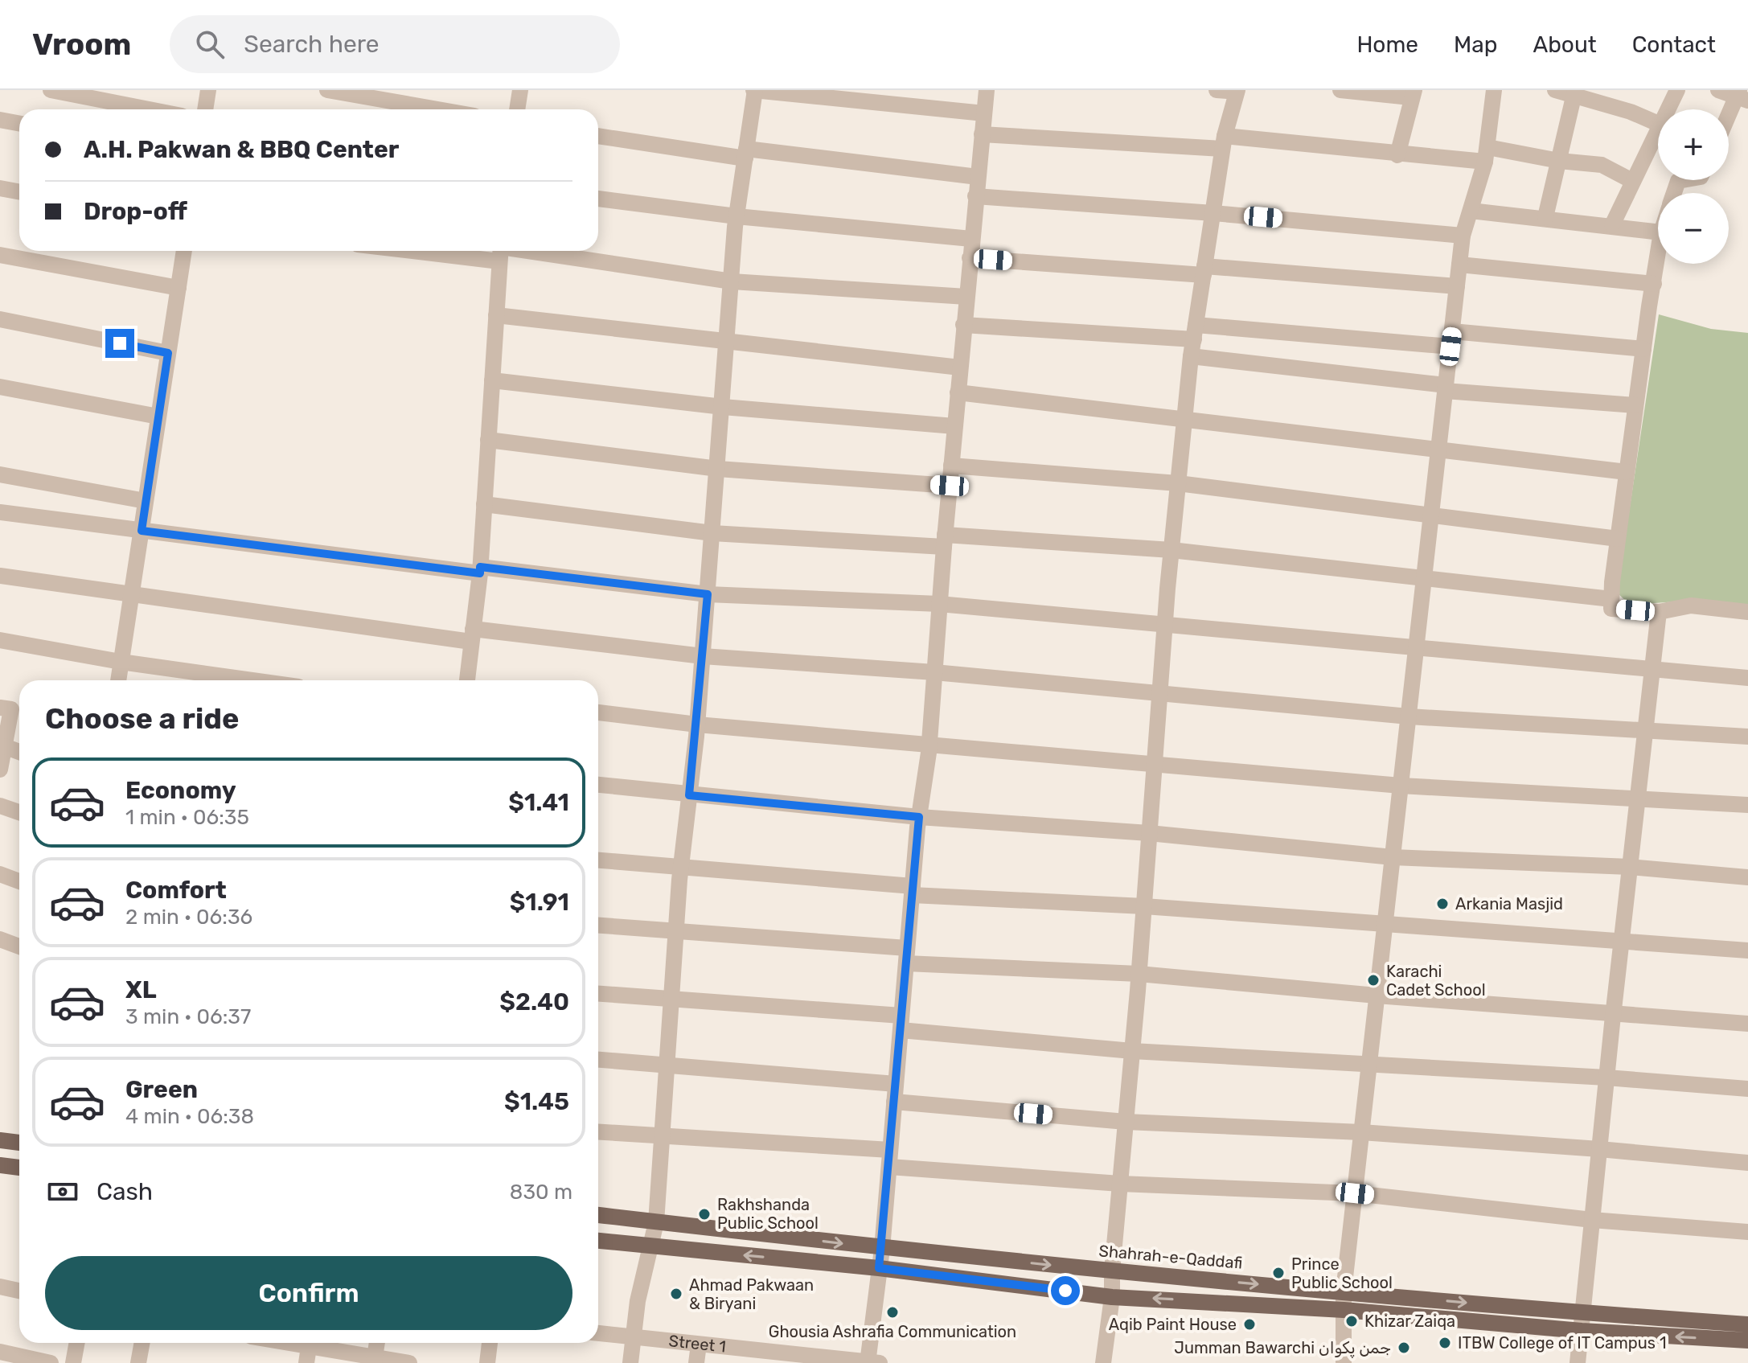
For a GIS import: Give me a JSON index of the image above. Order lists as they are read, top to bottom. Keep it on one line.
{"streets":{"main road":["Shahrah-e-Qaddafi"],"street":["Street 1"]},"places":["Arkania Masjid","Karachi Cadet School","Rakhshanda Public School","Prince Public School","Ahmad Pakwaan & Biryani","Ghousia Ashrafia Communication","Khizar Zaiqa","Aqib Paint House","ITBW College of IT Campus 1","Jumman Bawarchi جمن پکوان"],"page":{"header":"Vroom","search":"Search here","nav":["Home","Map","About","Contact"],"map_buttons":["+","−"],"banner":["A.H. Pakwan & BBQ Center","Drop-off"],"heading":"Choose a ride","list":[{"name":"Economy","note":"1 min · 06:35","value":"$1.41"},{"name":"Comfort","note":"2 min · 06:36","value":"$1.91"},{"name":"XL","note":"3 min · 06:37","value":"$2.40"},{"name":"Green","note":"4 min · 06:38","value":"$1.45"}],"pay":["Cash","830 m"],"buttons":"Confirm"}}
